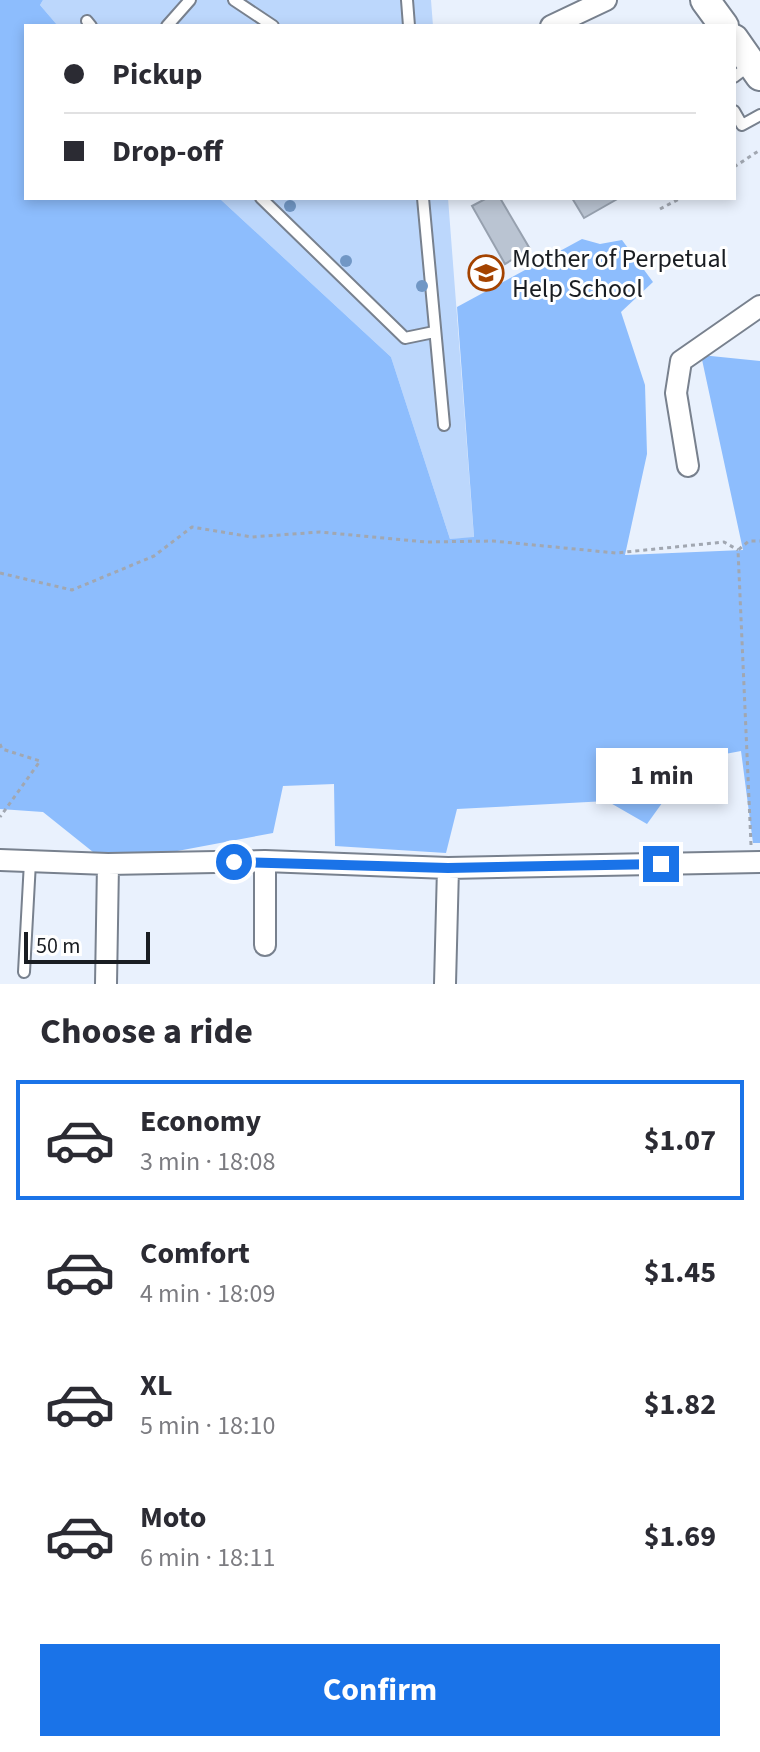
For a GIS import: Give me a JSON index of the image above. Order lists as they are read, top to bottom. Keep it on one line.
{"places":{"school or university":["Mother of Perpetual Help School"]},"scale_bar":"50 m","page":{"banner":["Pickup","Drop-off"],"bubble":"1 min","scale":"50 m","heading":"Choose a ride","list":[{"name":"Economy","note":"3 min · 18:08","value":"$1.07"},{"name":"Comfort","note":"4 min · 18:09","value":"$1.45"},{"name":"XL","note":"5 min · 18:10","value":"$1.82"},{"name":"Moto","note":"6 min · 18:11","value":"$1.69"}],"buttons":"Confirm"}}
